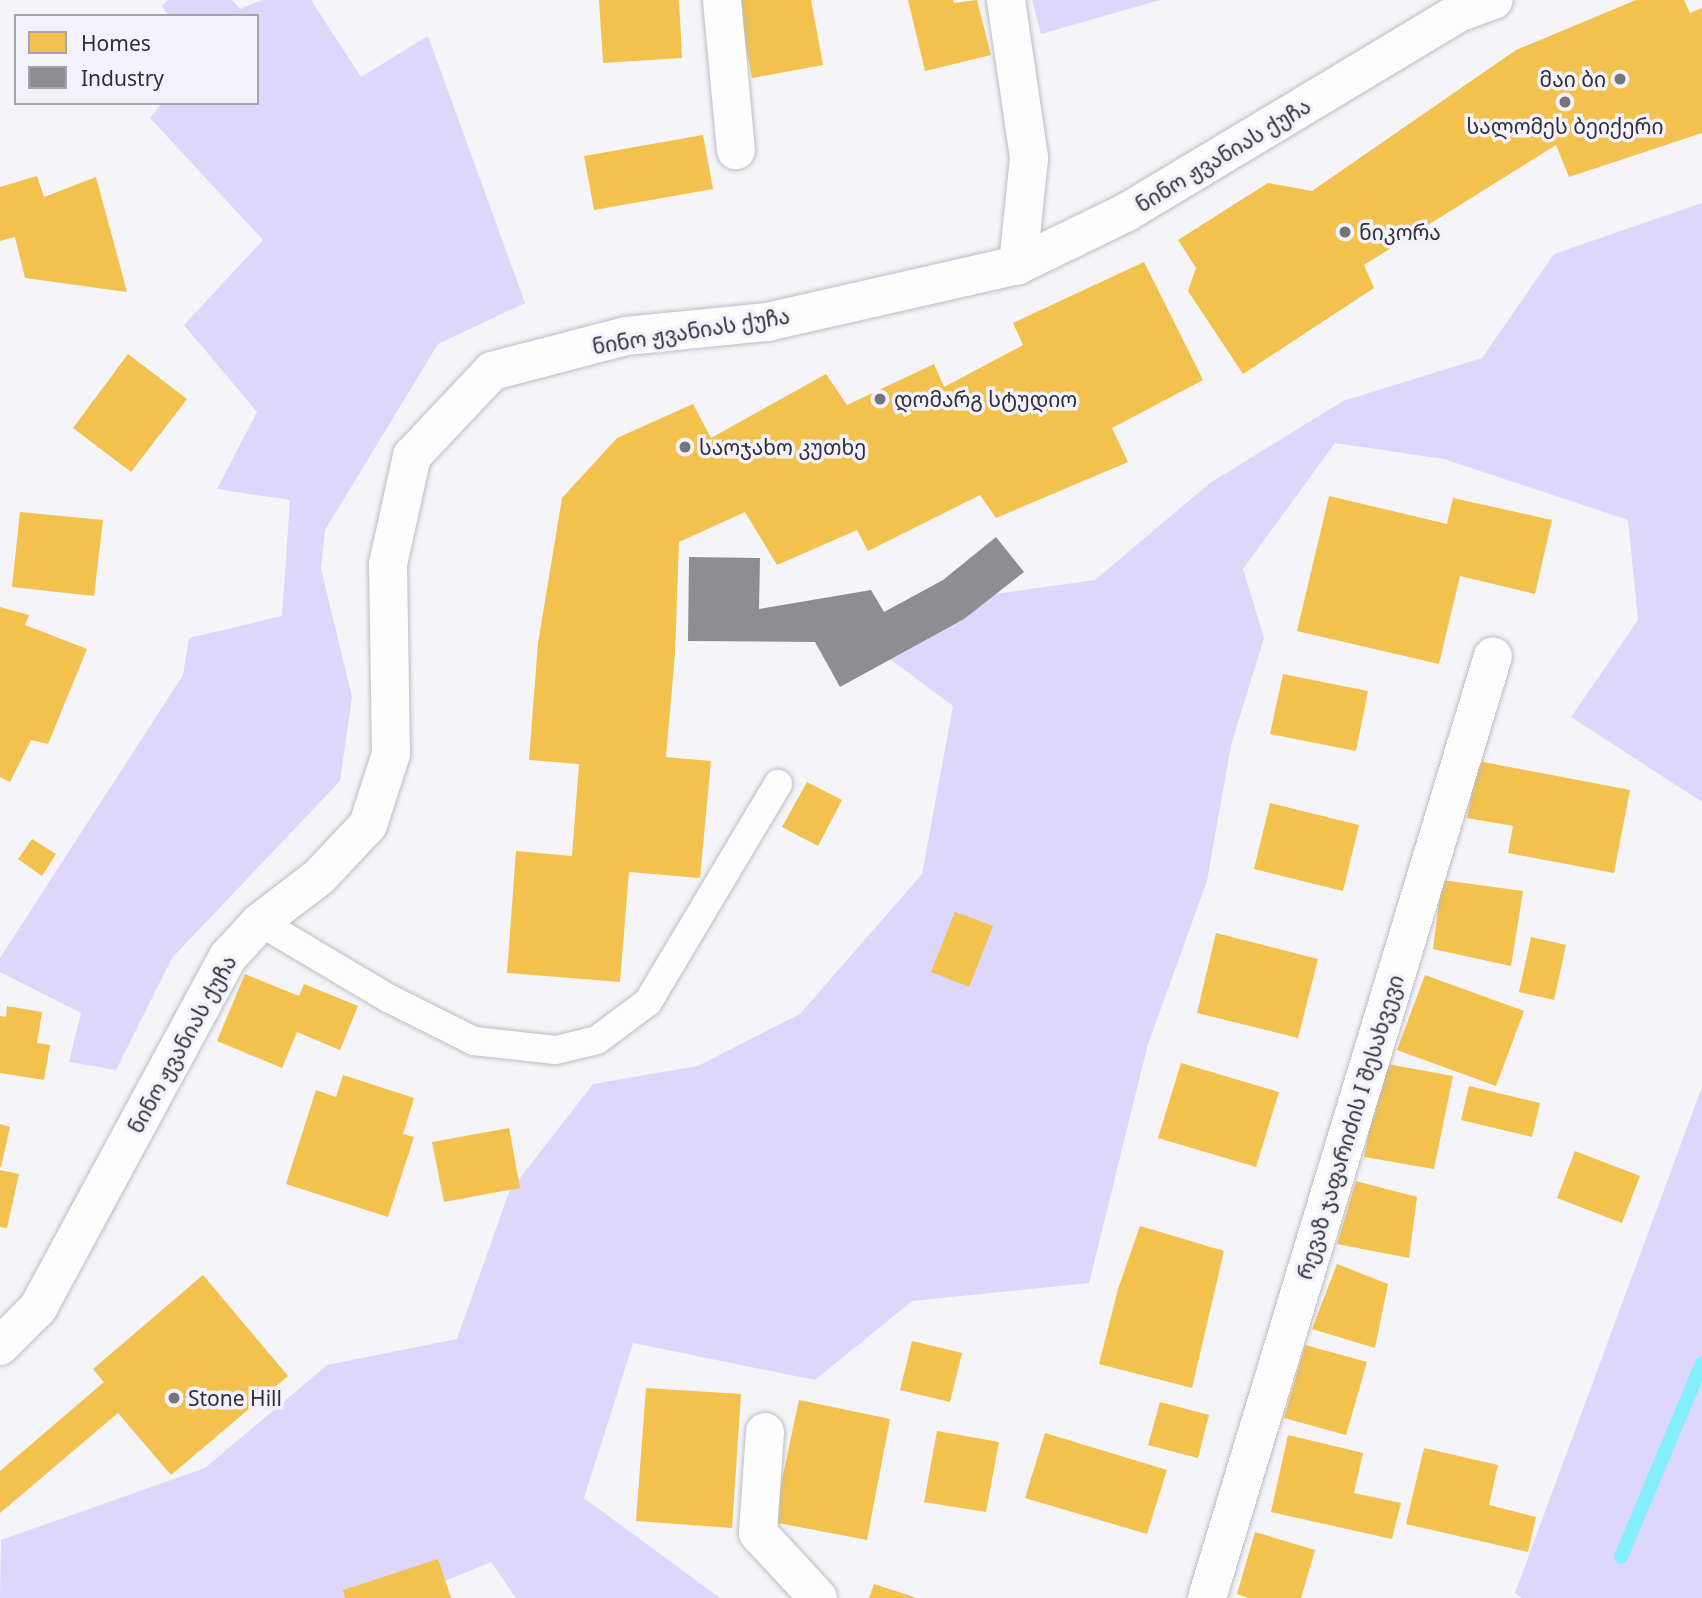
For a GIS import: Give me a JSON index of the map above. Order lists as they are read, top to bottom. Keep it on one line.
{"streets":{"street":["ნინო ჟვანიას ქუჩა","რევაზ ჯაფარიძის I შესახვევი"]},"places":["მაი ბი","სალომეს ბეიქერი","ნიკორა","დომარგ სტუდიო","საოჯახო კუთხე","Stone Hill"],"legend":["Homes","Industry"]}
